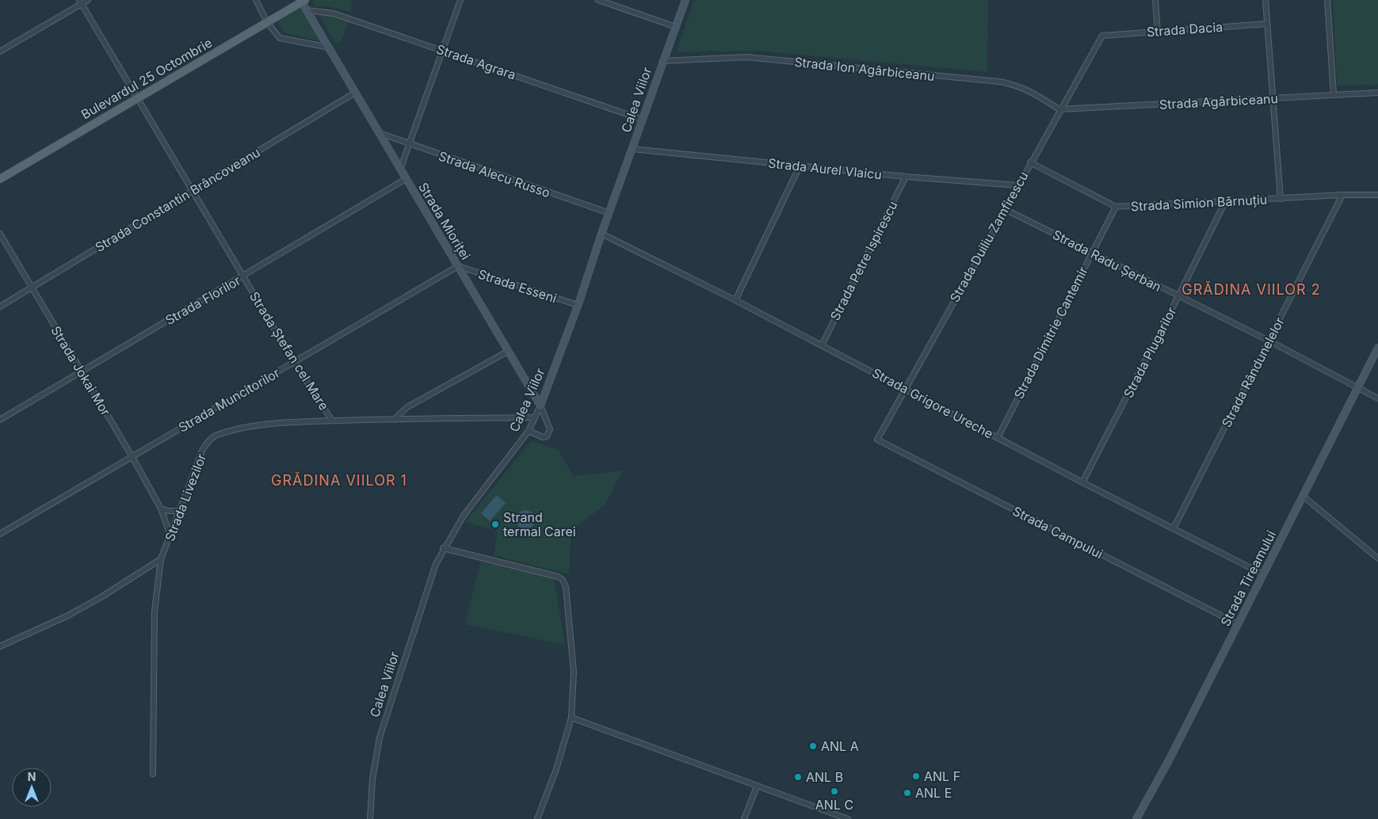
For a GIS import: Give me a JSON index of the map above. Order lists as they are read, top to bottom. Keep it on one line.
{"streets":{"main road":["Bulevardul 25 Octombrie"],"street":["Strada Dacia","Strada Agrara","Strada Ion Agârbiceanu","Calea Viilor","Strada Agârbiceanu","Strada Aurel Vlaicu","Strada Alecu Russo","Strada Constantin Brâncoveanu","Strada Simion Bărnuțiu","Strada Mioriței","Strada Duiliu Zamfirescu","Strada Petre Ispirescu","Strada Radu Șerban","Strada Esseni","Strada Florilor","Strada Dimitrie Cantemir","Strada Ștefan cel Mare","Strada Plugarilor","Strada Jokai Mor","Strada Rândunelelor","Strada Muncitorilor","Strada Grigore Ureche","Strada Livezilor","Strada Campului","Strada Tireamului"]},"crossings":[["Strada Dacia","Strada Duiliu Zamfirescu"],["Strada Agrara","Calea Viilor"],["Strada Agrara","Strada Mioriței"],["Strada Ion Agârbiceanu","Calea Viilor"],["Strada Ion Agârbiceanu","Strada Agârbiceanu"],["Strada Ion Agârbiceanu","Strada Duiliu Zamfirescu"],["Bulevardul 25 Octombrie","Strada Mioriței"],["Bulevardul 25 Octombrie","Strada Ștefan cel Mare"],["Calea Viilor","Strada Aurel Vlaicu"],["Calea Viilor","Strada Alecu Russo"],["Calea Viilor","Strada Mioriței"],["Calea Viilor","Strada Esseni"],["Calea Viilor","Strada Grigore Ureche"],["Calea Viilor","Strada Livezilor"],["Strada Agârbiceanu","Strada Duiliu Zamfirescu"],["Strada Aurel Vlaicu","Strada Duiliu Zamfirescu"],["Strada Aurel Vlaicu","Strada Petre Ispirescu"],["Strada Alecu Russo","Strada Mioriței"],["Strada Constantin Brâncoveanu","Strada Mioriței"],["Strada Constantin Brâncoveanu","Strada Ștefan cel Mare"],["Strada Constantin Brâncoveanu","Strada Jokai Mor"],["Strada Simion Bărnuțiu","Strada Duiliu Zamfirescu"],["Strada Simion Bărnuțiu","Strada Dimitrie Cantemir"],["Strada Simion Bărnuțiu","Strada Plugarilor"],["Strada Simion Bărnuțiu","Strada Rândunelelor"],["Strada Mioriței","Strada Esseni"],["Strada Mioriței","Strada Florilor"],["Strada Mioriței","Strada Muncitorilor"],["Strada Duiliu Zamfirescu","Strada Radu Șerban"],["Strada Duiliu Zamfirescu","Strada Grigore Ureche"],["Strada Duiliu Zamfirescu","Strada Campului"],["Strada Petre Ispirescu","Strada Grigore Ureche"],["Strada Radu Șerban","Strada Dimitrie Cantemir"],["Strada Radu Șerban","Strada Plugarilor"],["Strada Radu Șerban","Strada Rândunelelor"],["Strada Radu Șerban","Strada Tireamului"],["Strada Esseni","Strada Muncitorilor"],["Strada Florilor","Strada Ștefan cel Mare"],["Strada Florilor","Strada Jokai Mor"],["Strada Dimitrie Cantemir","Strada Grigore Ureche"],["Strada Ștefan cel Mare","Strada Muncitorilor"],["Strada Ștefan cel Mare","Strada Livezilor"],["Strada Plugarilor","Strada Grigore Ureche"],["Strada Jokai Mor","Strada Muncitorilor"],["Strada Jokai Mor","Strada Livezilor"],["Strada Rândunelelor","Strada Grigore Ureche"],["Strada Grigore Ureche","Strada Tireamului"],["Strada Campului","Strada Tireamului"]],"districts":["GRĂDINA VIILOR 2","GRĂDINA VIILOR 1"],"places":["Strand termal Carei","ANL A","ANL F","ANL B","ANL C","ANL E"],"north":"top"}
